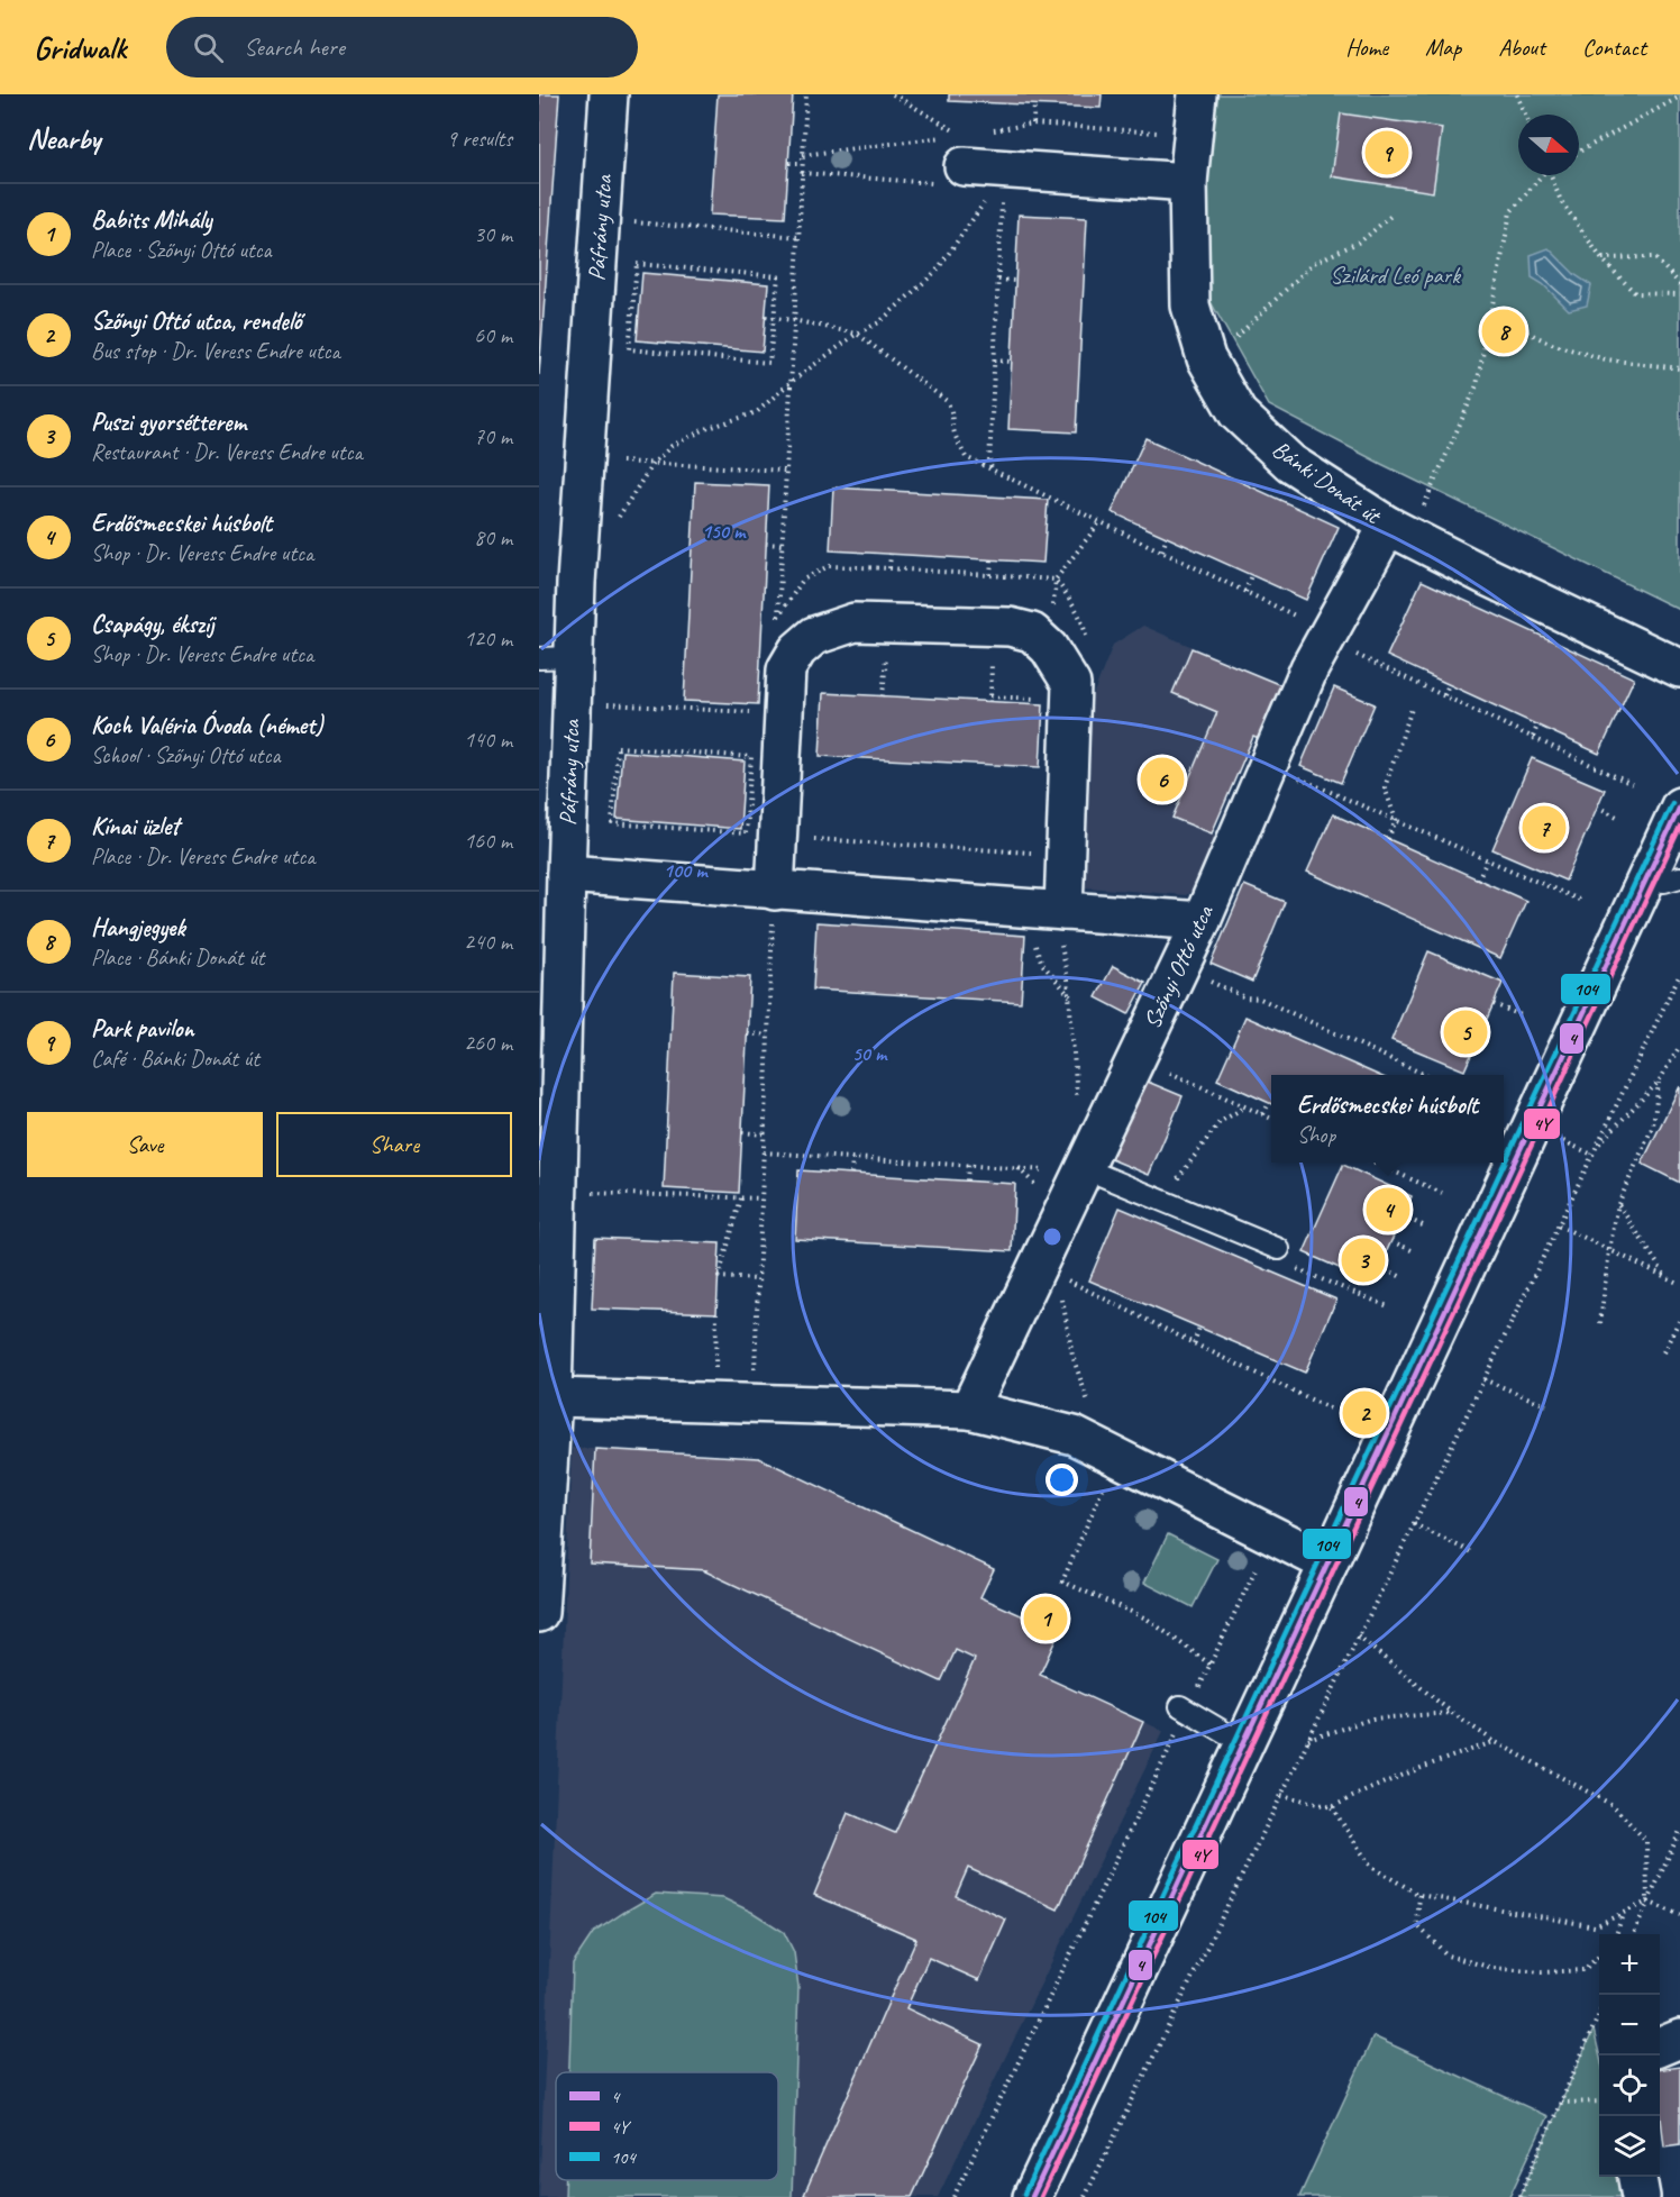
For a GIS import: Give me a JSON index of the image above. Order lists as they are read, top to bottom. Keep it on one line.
{"streets":{"street":["Páfrány utca","Bánki Donát út","Szőnyi Ottó utca"]},"crossings":[["Bánki Donát út","Szőnyi Ottó utca"]],"parks":["Szilárd Leó park"],"lines":["transit line 104","transit line 4","transit line 4Y"],"legend":["4","4Y","104"],"north":"right","page":{"header":"Gridwalk","search":"Search here","nav":["Home","Map","About","Contact"],"heading":["Nearby","9 results"],"pins":["9","8","6","7","5","4","3","2","1"],"list":[{"mark":"1","name":"Babits Mihály","note":"Place · Szőnyi Ottó utca","value":"30 m"},{"mark":"2","name":"Szőnyi Ottó utca, rendelő","note":"Bus stop · Dr. Veress Endre utca","value":"60 m"},{"mark":"3","name":"Puszi gyorsétterem","note":"Restaurant · Dr. Veress Endre utca","value":"70 m"},{"mark":"4","name":"Erdősmecskei húsbolt","note":"Shop · Dr. Veress Endre utca","value":"80 m"},{"mark":"5","name":"Csapágy, ékszíj","note":"Shop · Dr. Veress Endre utca","value":"120 m"},{"mark":"6","name":"Koch Valéria Óvoda (német)","note":"School · Szőnyi Ottó utca","value":"140 m"},{"mark":"7","name":"Kínai üzlet","note":"Place · Dr. Veress Endre utca","value":"160 m"},{"mark":"8","name":"Hangjegyek","note":"Place · Bánki Donát út","value":"240 m"},{"mark":"9","name":"Park pavilon","note":"Café · Bánki Donát út","value":"260 m"}],"popup":["Erdősmecskei húsbolt","Shop"],"buttons":["Save","Share"],"map_buttons":["+","−"]},"rings":["150 m","100 m","50 m"]}
